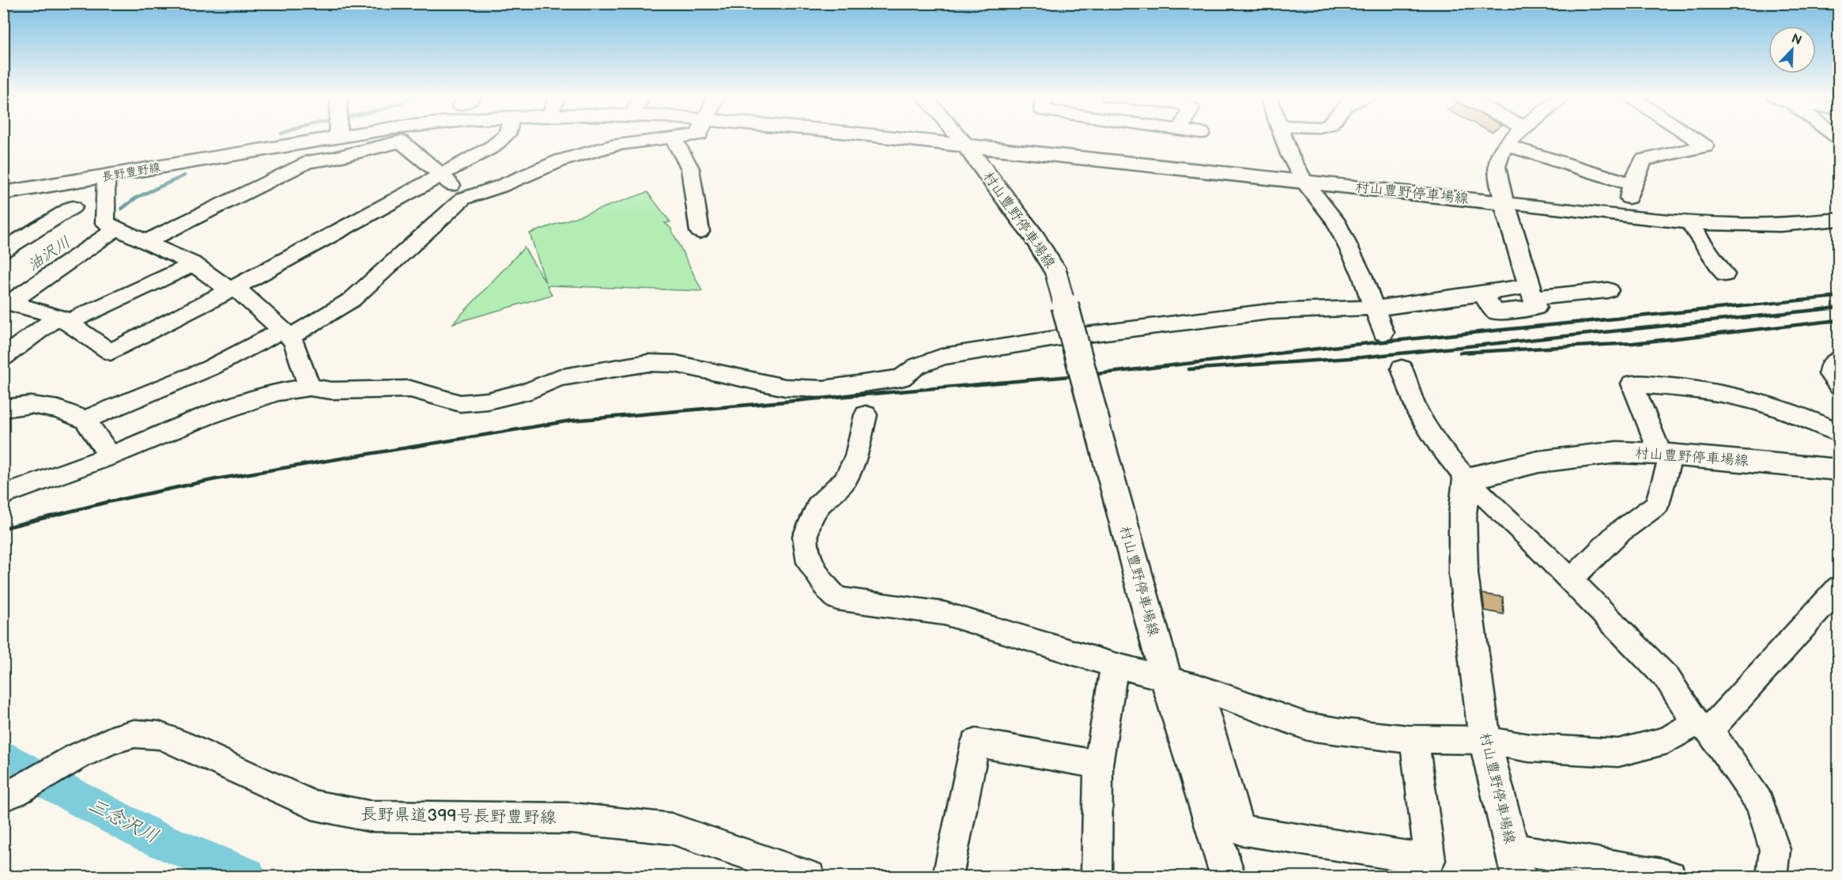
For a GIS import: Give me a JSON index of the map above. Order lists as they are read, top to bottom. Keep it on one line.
{"streets":{"main road":["長野豊野線","村山豊野停車場線"],"street":["長野県道399号長野豊野線"]},"crossings":[["長野豊野線","村山豊野停車場線"]],"water":["油沢川","三念沢川"],"north":"top right"}
